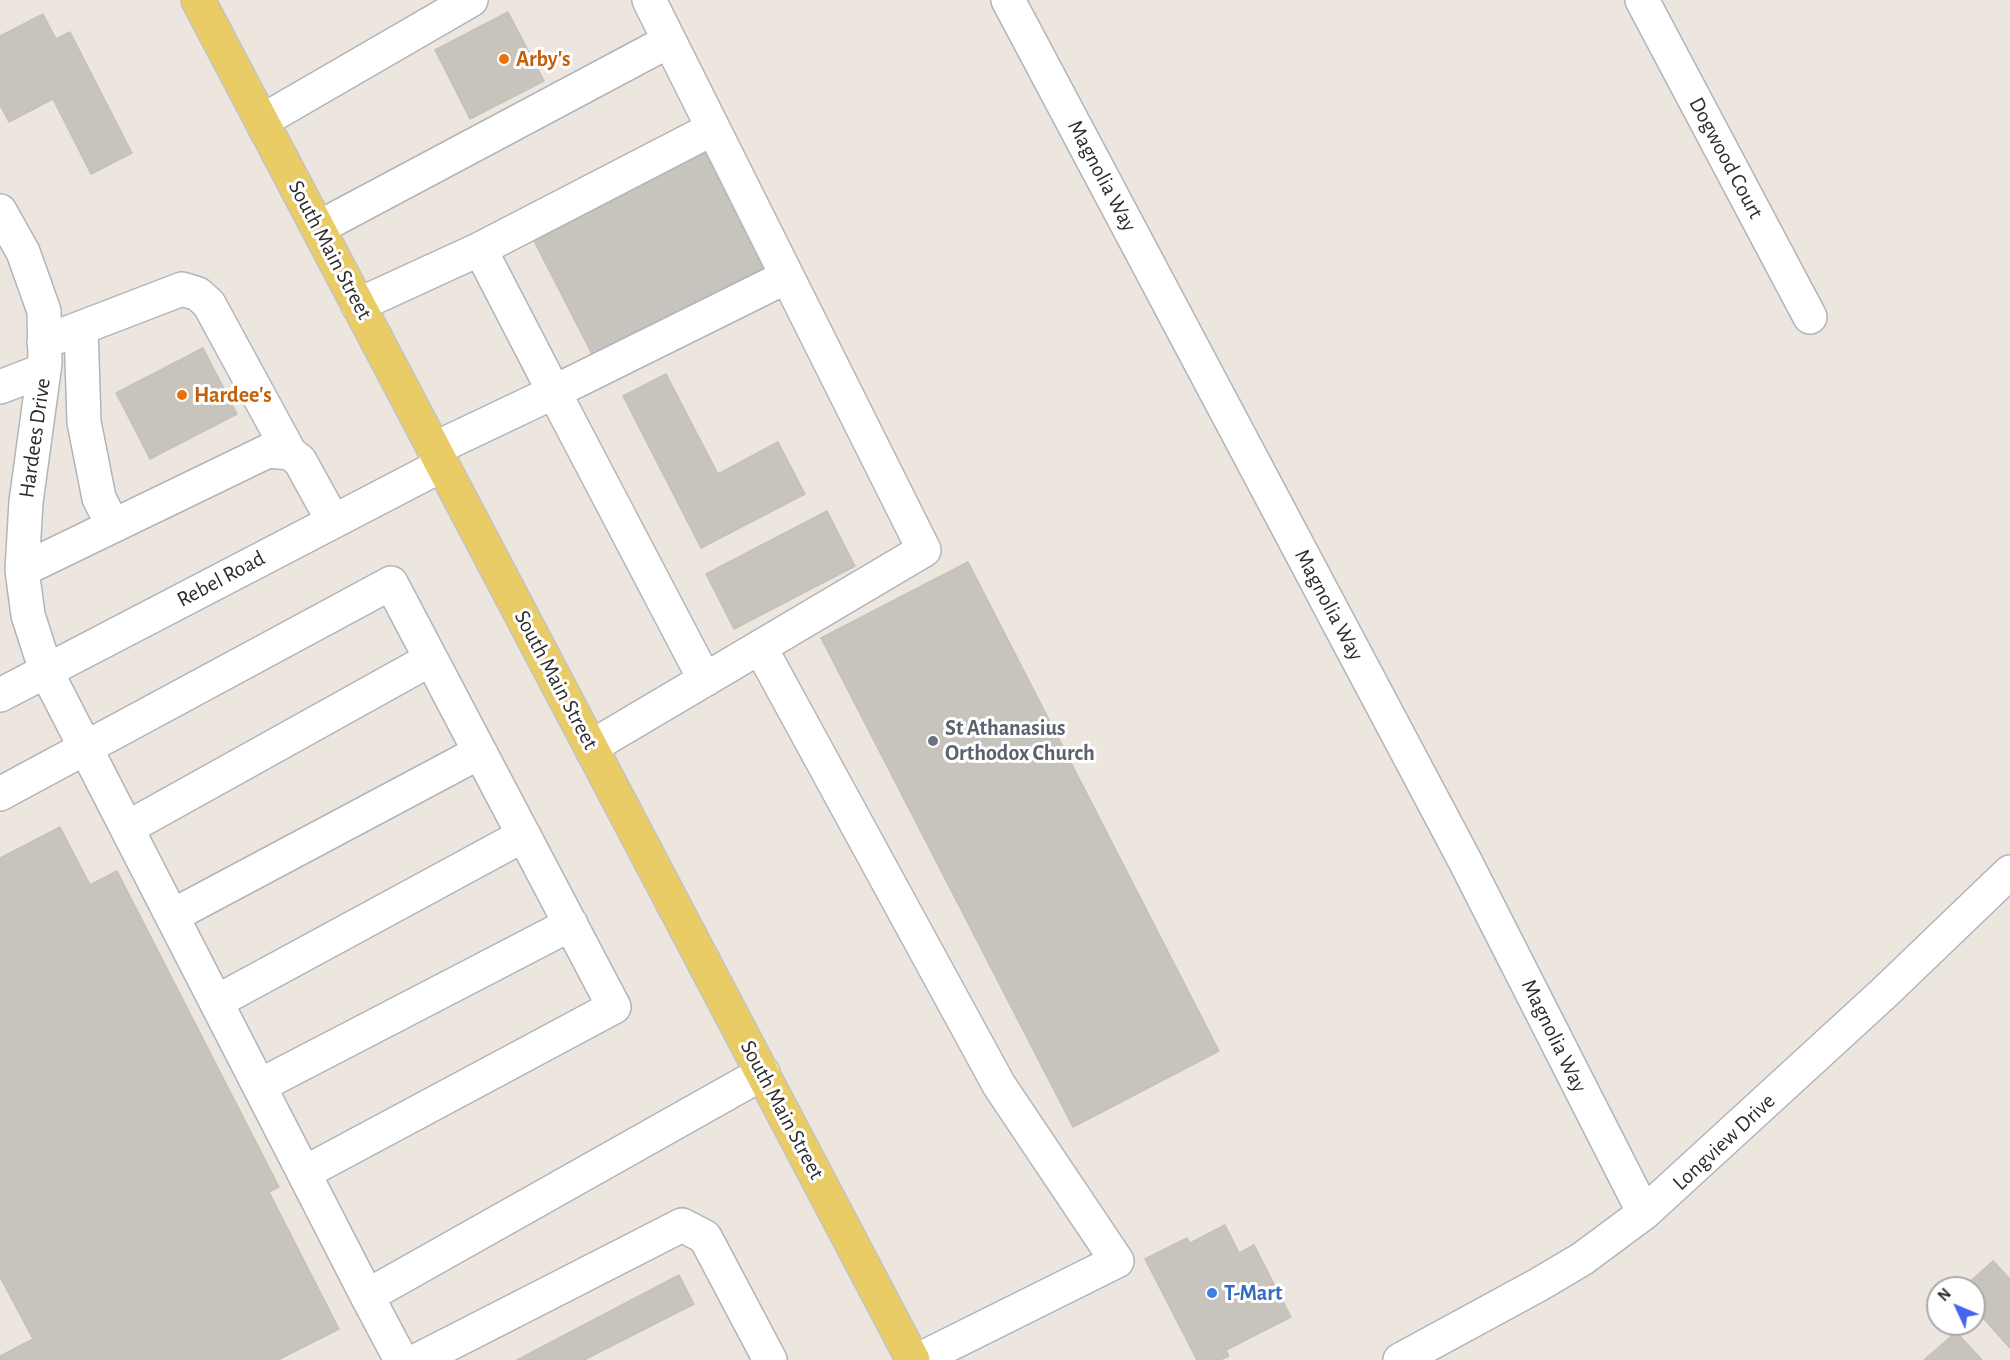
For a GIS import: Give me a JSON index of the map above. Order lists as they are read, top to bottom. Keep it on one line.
{"streets":{"main road":["South Main Street"],"street":["Dogwood Court","Magnolia Way","Hardees Drive","Rebel Road","Longview Drive"]},"crossings":[["Magnolia Way","Longview Drive"],["South Main Street","Rebel Road"],["Hardees Drive","Rebel Road"]],"places":["Arby's","Hardee's","St Athanasius Orthodox Church","T-Mart"],"north":"top left"}
